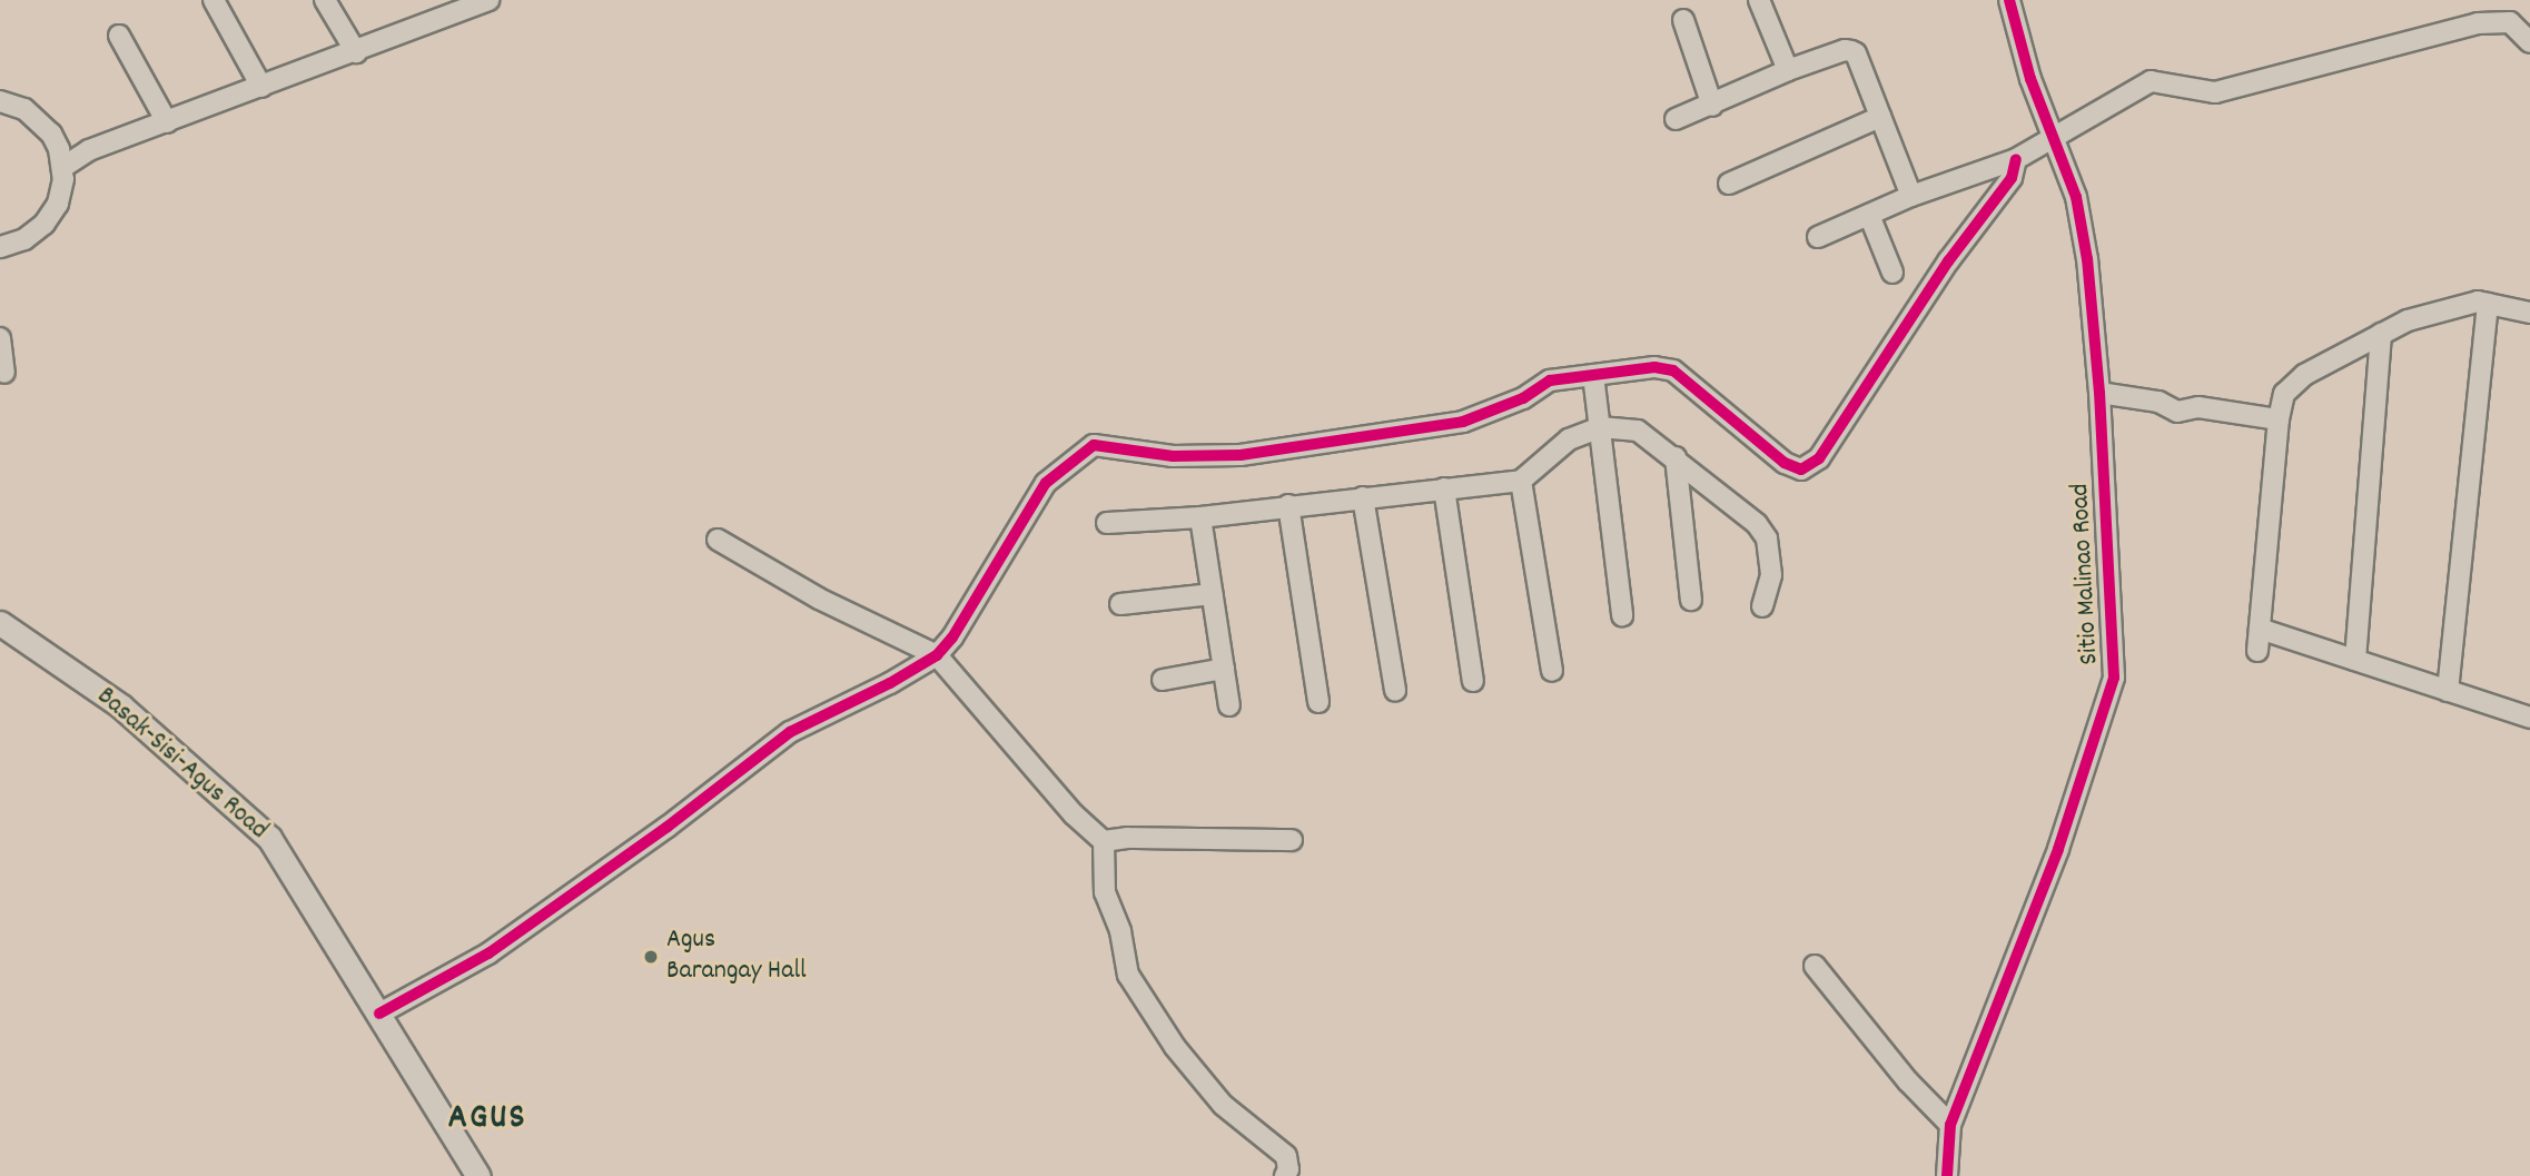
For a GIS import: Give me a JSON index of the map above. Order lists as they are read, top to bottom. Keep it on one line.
{"streets":{"street":["Sitio Malinao Road","Basak-Sisi-Agus Road"]},"districts":["AGUS"],"places":["Agus Barangay Hall"]}
